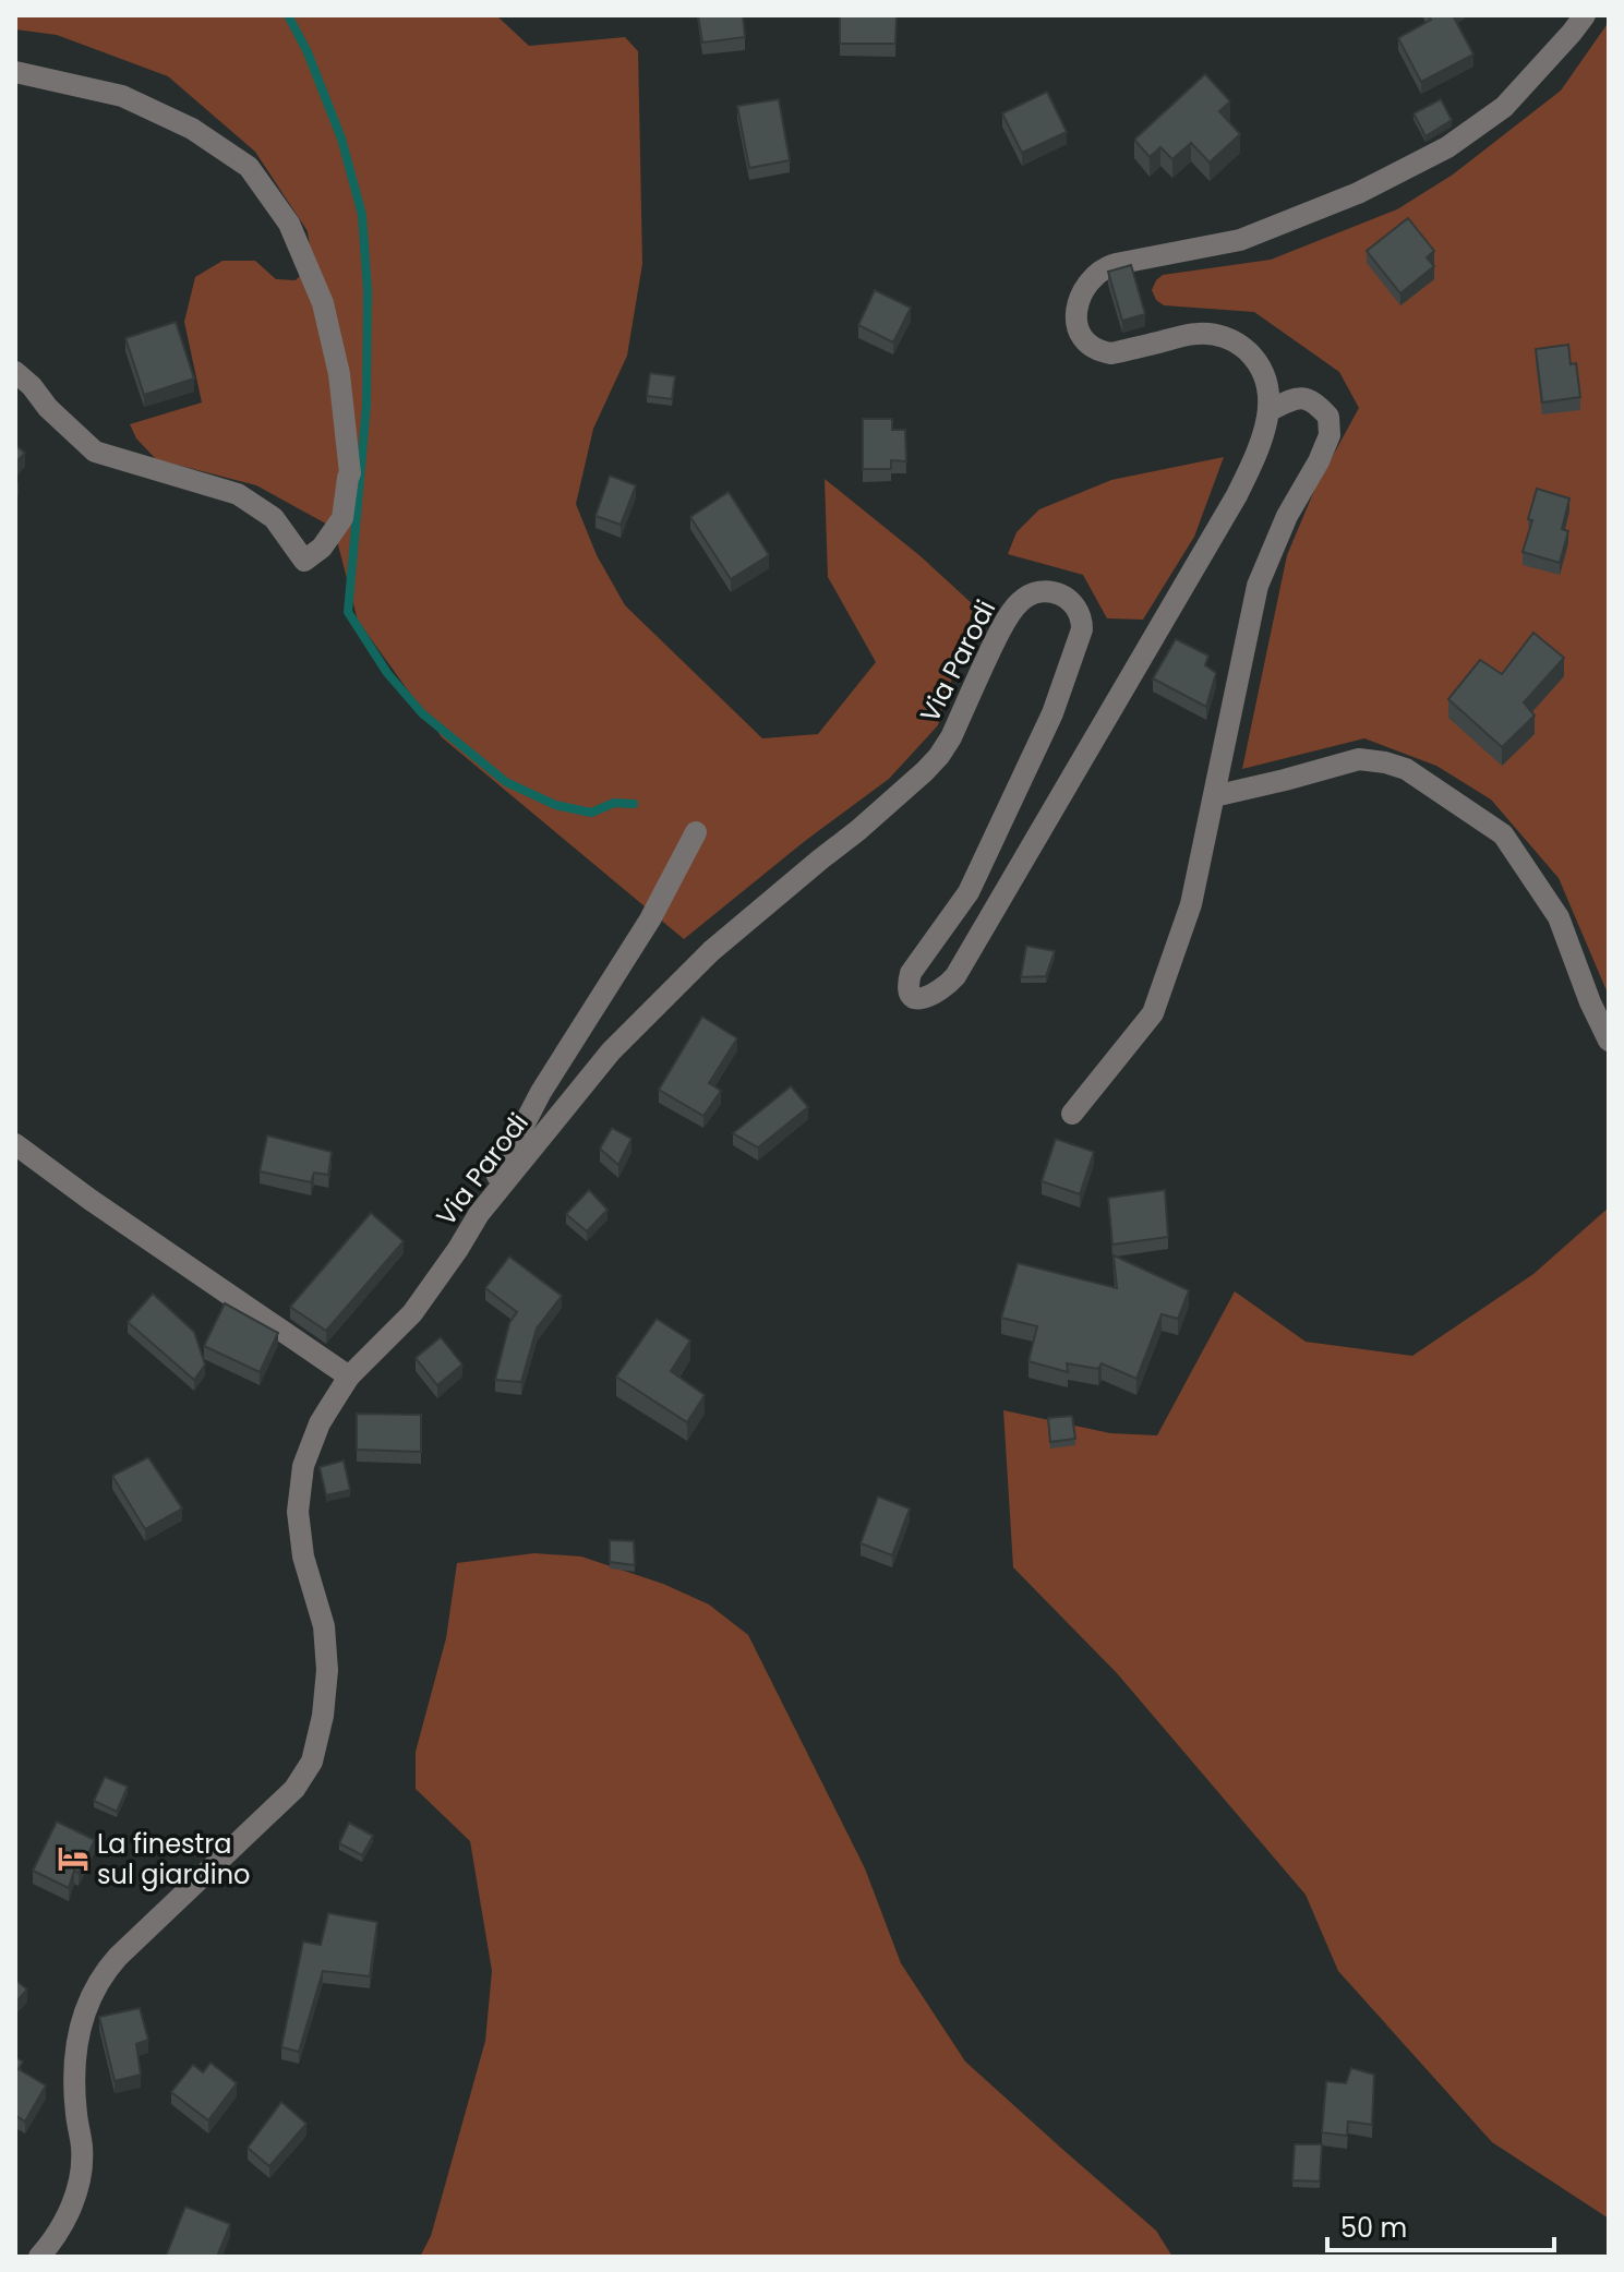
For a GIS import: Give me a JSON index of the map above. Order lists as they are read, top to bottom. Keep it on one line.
{"streets":{"street":["Via Parodi"]},"places":{"hotel":["La finestra sul giardino"]},"scale_bar":"50 m"}
